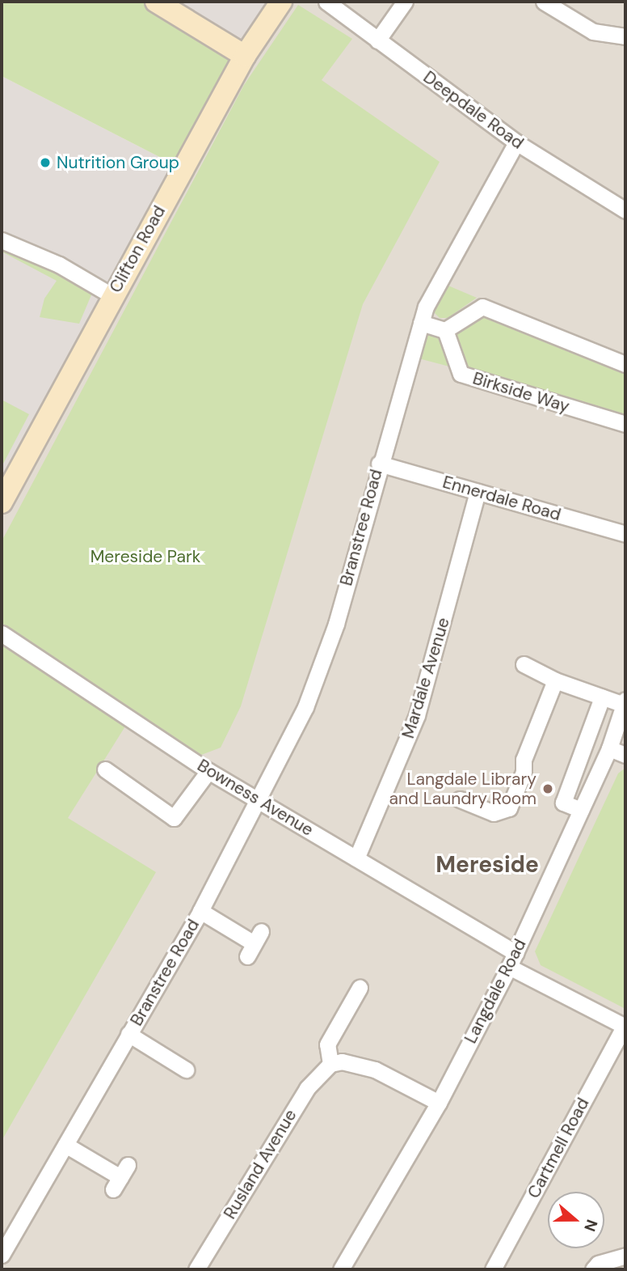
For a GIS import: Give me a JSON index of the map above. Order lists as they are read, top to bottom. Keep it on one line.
{"streets":{"street":["Deepdale Road","Clifton Road","Birkside Way","Ennerdale Road","Branstree Road","Mardale Avenue","Bowness Avenue","Langdale Road","Cartmell Road","Rusland Avenue"]},"crossings":[["Deepdale Road","Branstree Road"],["Ennerdale Road","Branstree Road"],["Ennerdale Road","Mardale Avenue"],["Branstree Road","Bowness Avenue"],["Mardale Avenue","Bowness Avenue"],["Bowness Avenue","Langdale Road"],["Bowness Avenue","Cartmell Road"]],"districts":["Mereside"],"parks":["Mereside Park"],"places":["Nutrition Group","Langdale Library and Laundry Room"],"north":"right"}
